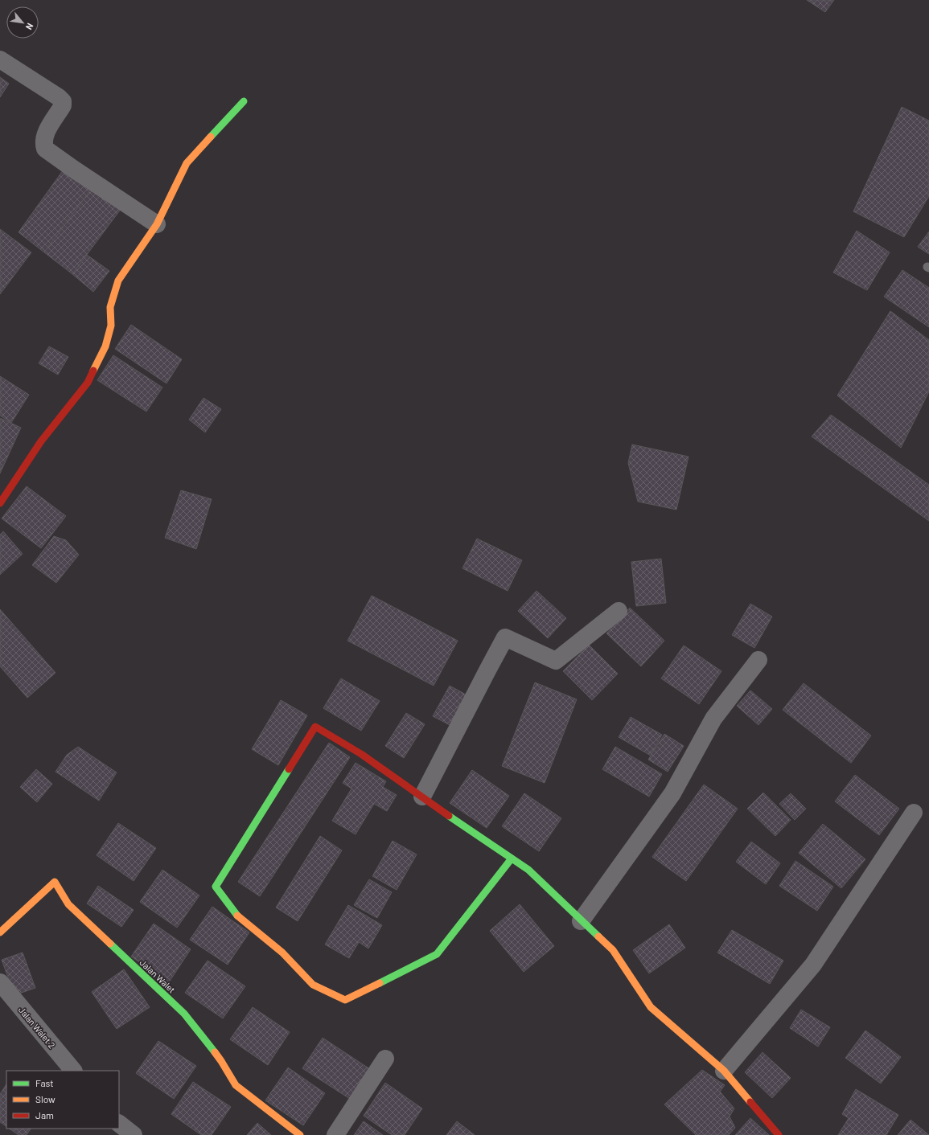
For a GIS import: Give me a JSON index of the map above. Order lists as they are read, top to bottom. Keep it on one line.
{"streets":{"street":["Jalan Walet","Jalan Walet 2"]},"legend":["Fast","Slow","Jam"],"north":"bottom right"}
